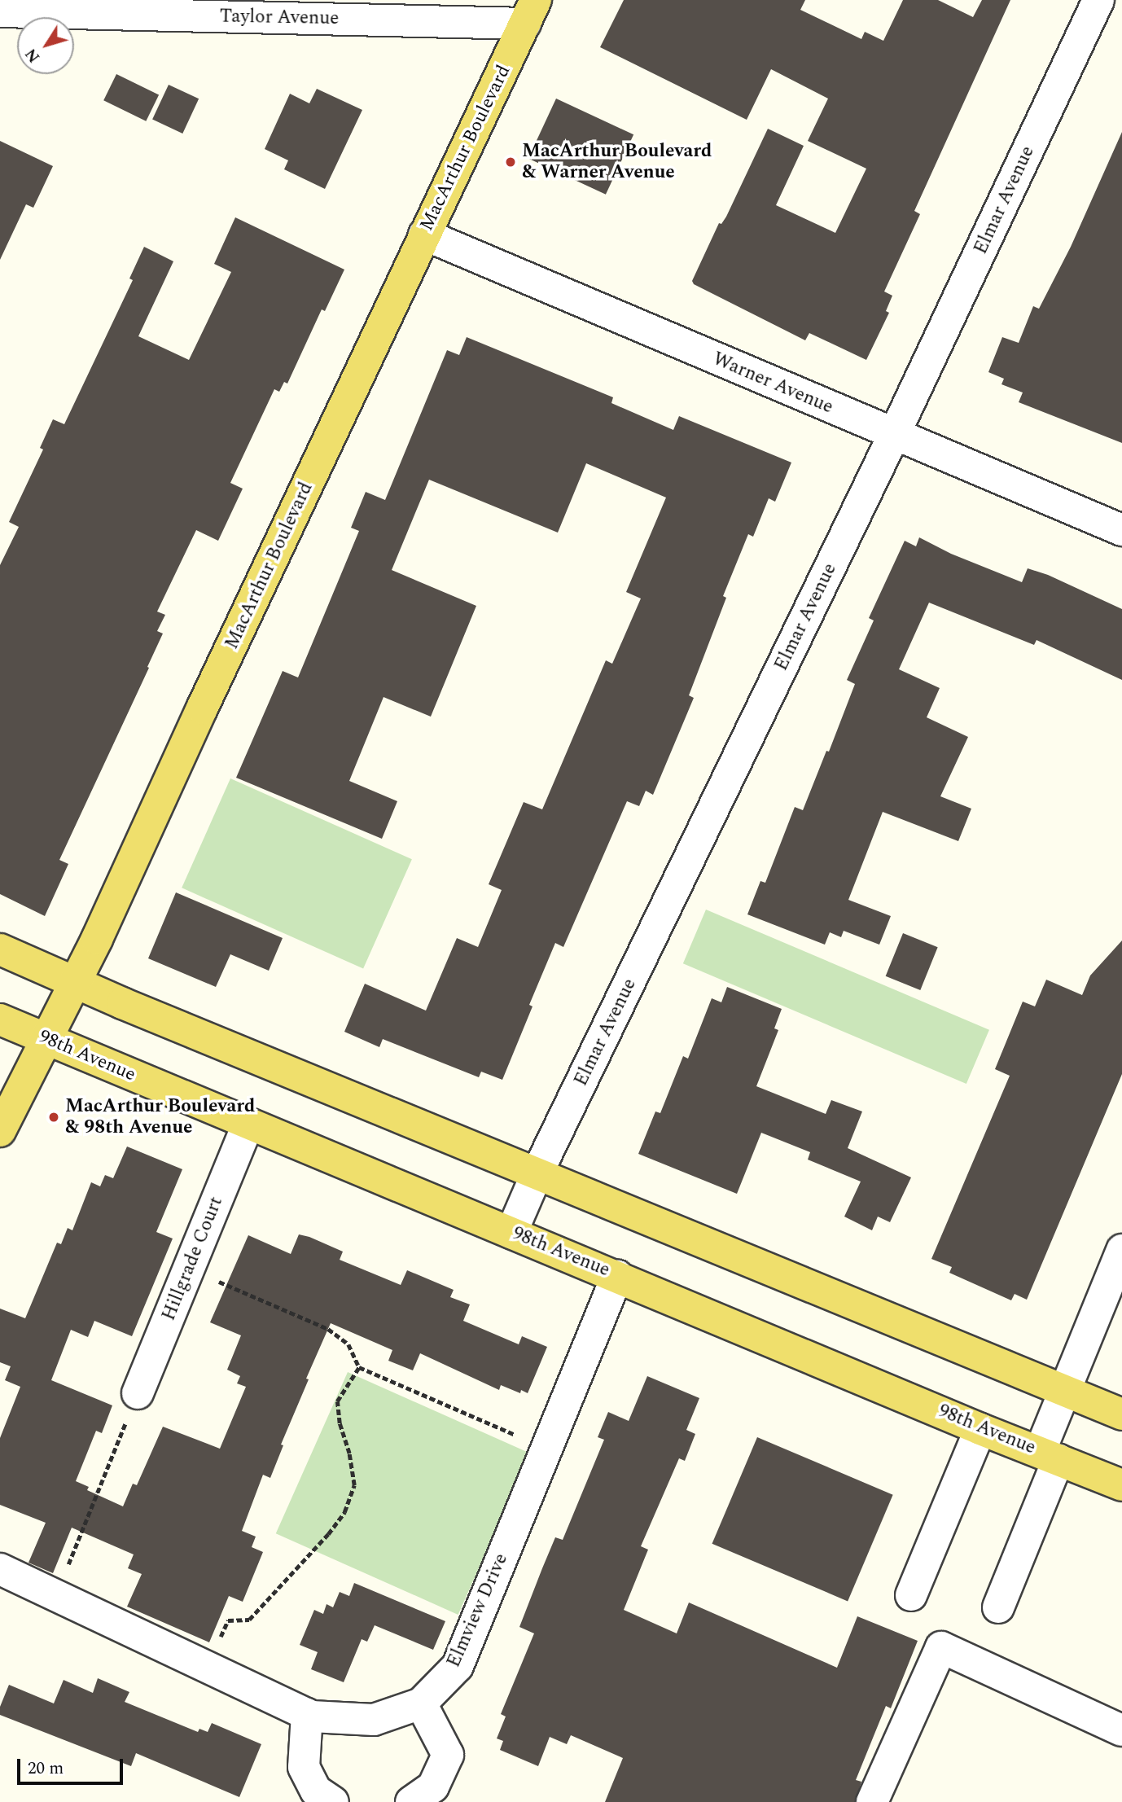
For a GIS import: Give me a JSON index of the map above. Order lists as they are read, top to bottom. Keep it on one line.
{"streets":{"main road":["MacArthur Boulevard","98th Avenue"],"street":["Taylor Avenue","Elmar Avenue","Warner Avenue","Hillgrade Court","Elmview Drive"]},"crossings":[["Taylor Avenue","MacArthur Boulevard"],["MacArthur Boulevard","Warner Avenue"],["MacArthur Boulevard","98th Avenue"],["Elmar Avenue","Warner Avenue"],["Elmar Avenue","98th Avenue"],["98th Avenue","Hillgrade Court"],["98th Avenue","Elmview Drive"]],"places":["MacArthur Boulevard & Warner Avenue","MacArthur Boulevard & 98th Avenue"],"scale_bar":"20 m","north":"bottom left"}
